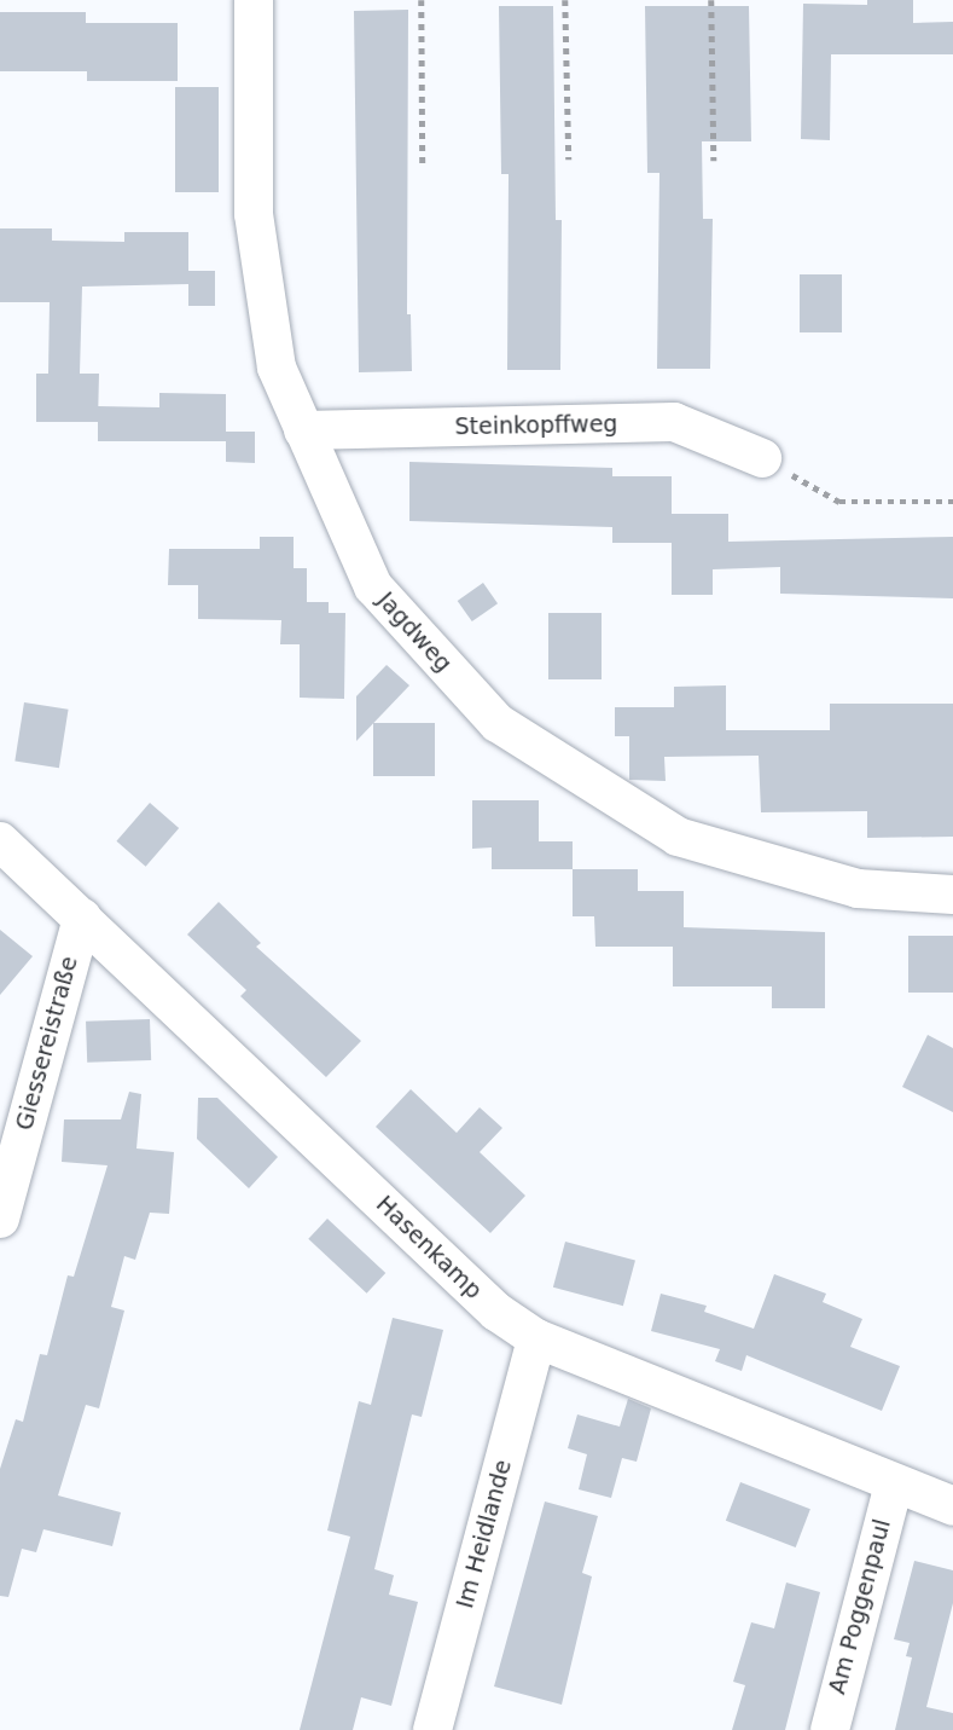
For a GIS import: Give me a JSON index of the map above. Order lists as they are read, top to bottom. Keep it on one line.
{"streets":{"street":["Steinkopffweg","Jagdweg","Giessereistraße","Hasenkamp","Im Heidlande","Am Poggenpaul"]},"crossings":[["Steinkopffweg","Jagdweg"],["Giessereistraße","Hasenkamp"],["Hasenkamp","Im Heidlande"],["Hasenkamp","Am Poggenpaul"]]}
